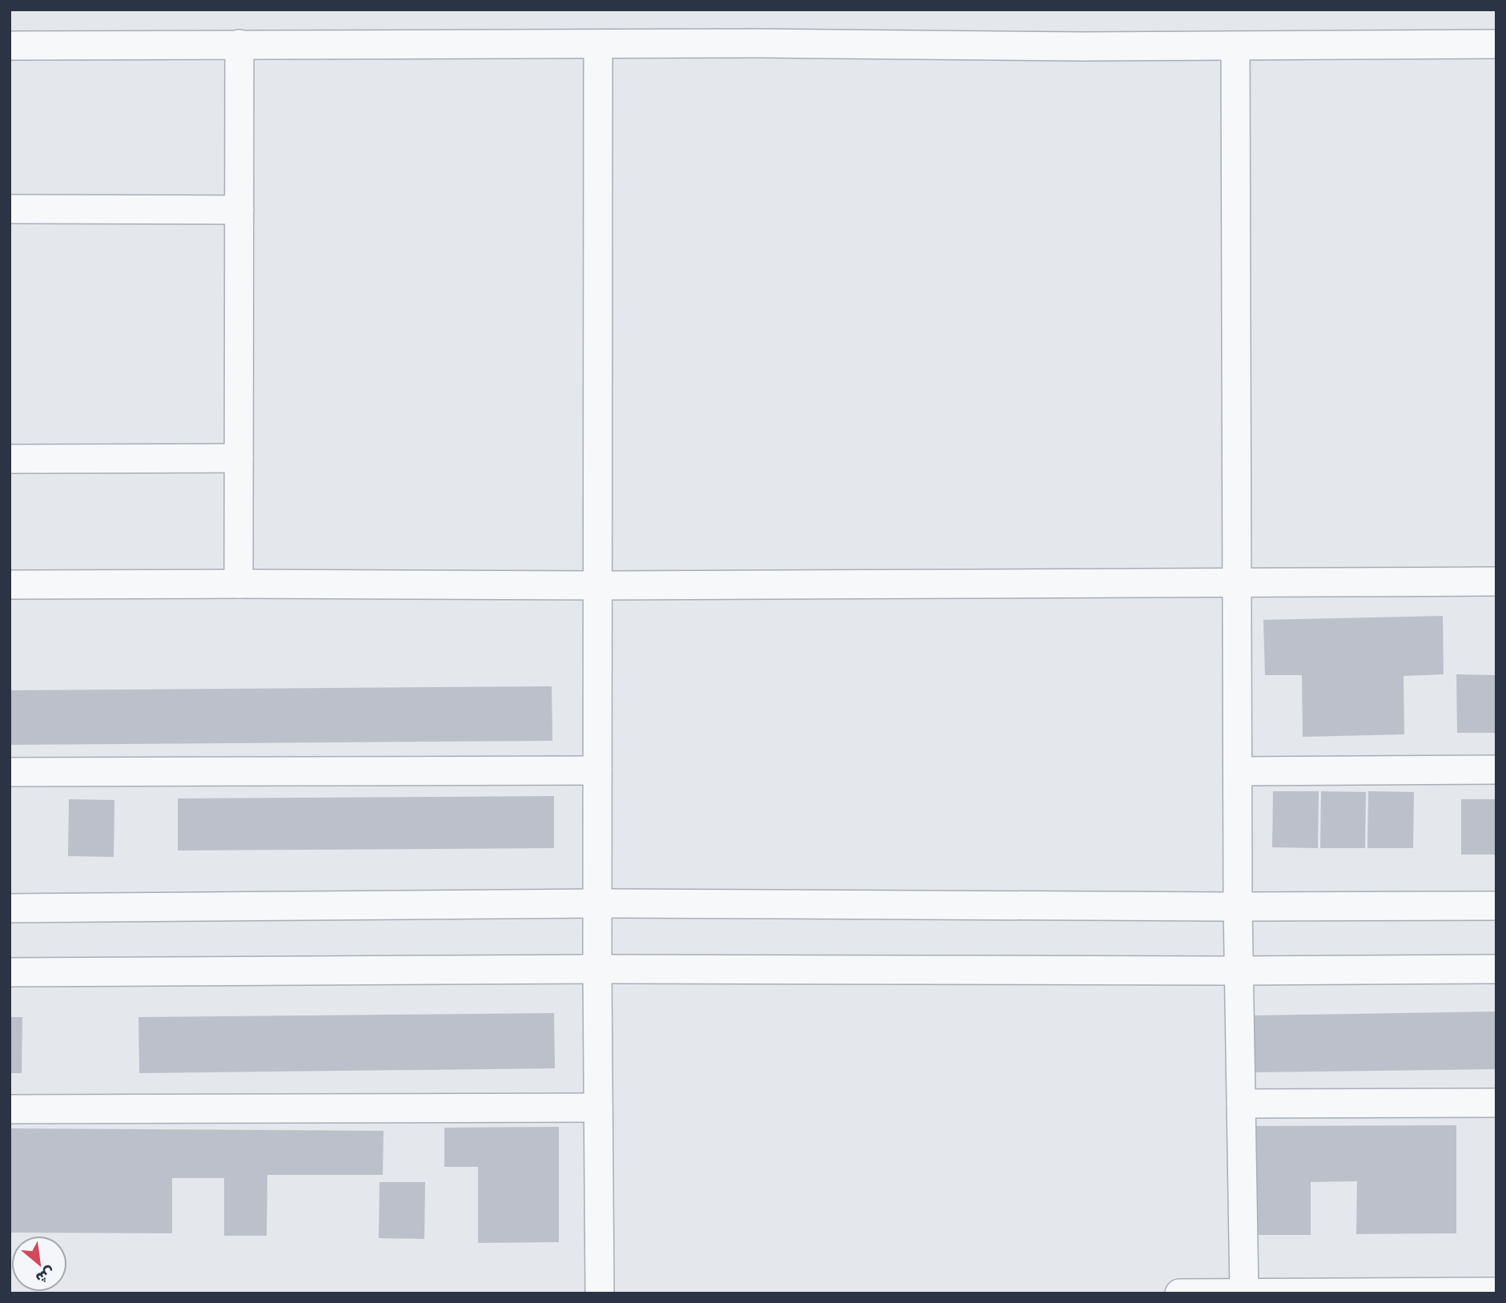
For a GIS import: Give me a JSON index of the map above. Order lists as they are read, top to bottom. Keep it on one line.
{"north":"bottom right"}
